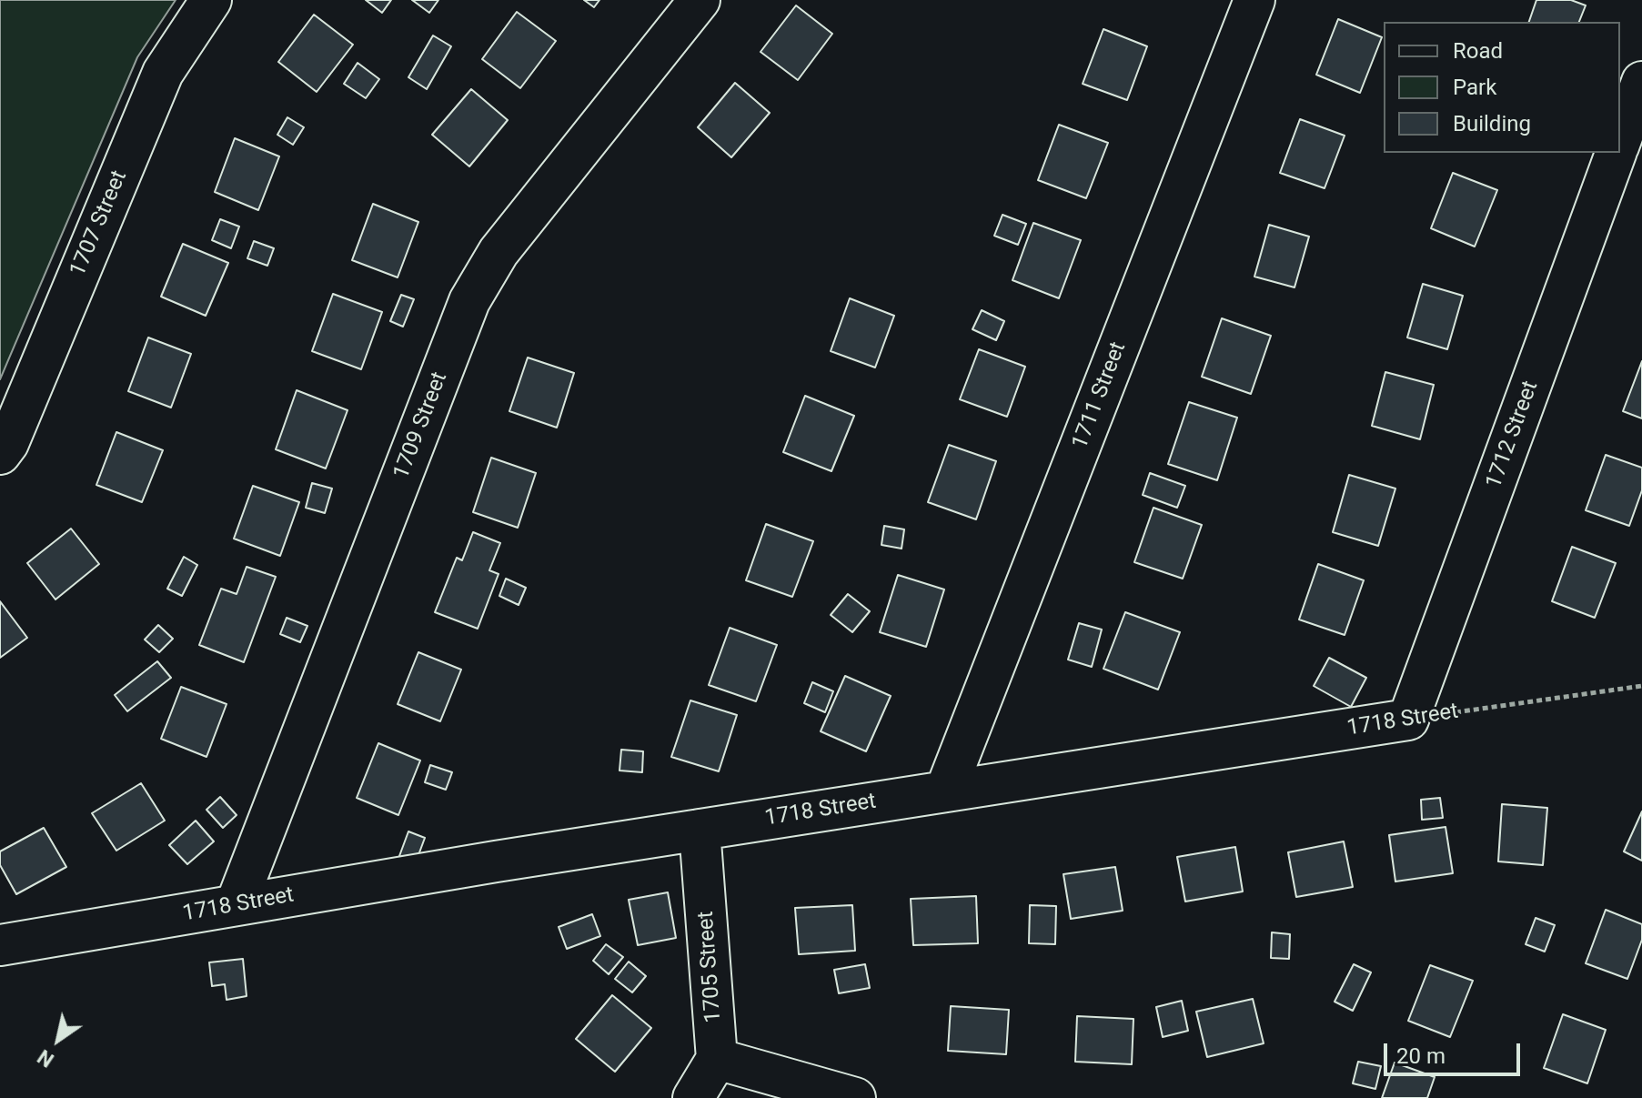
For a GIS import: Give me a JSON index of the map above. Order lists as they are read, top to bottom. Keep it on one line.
{"streets":{"street":["1707 Street","1711 Street","1709 Street","1712 Street","1718 Street","1705 Street"]},"crossings":[["1711 Street","1718 Street"],["1709 Street","1718 Street"],["1712 Street","1718 Street"],["1718 Street","1705 Street"]],"legend":["Road","Park","Building"],"scale_bar":"20 m","north":"bottom left"}
